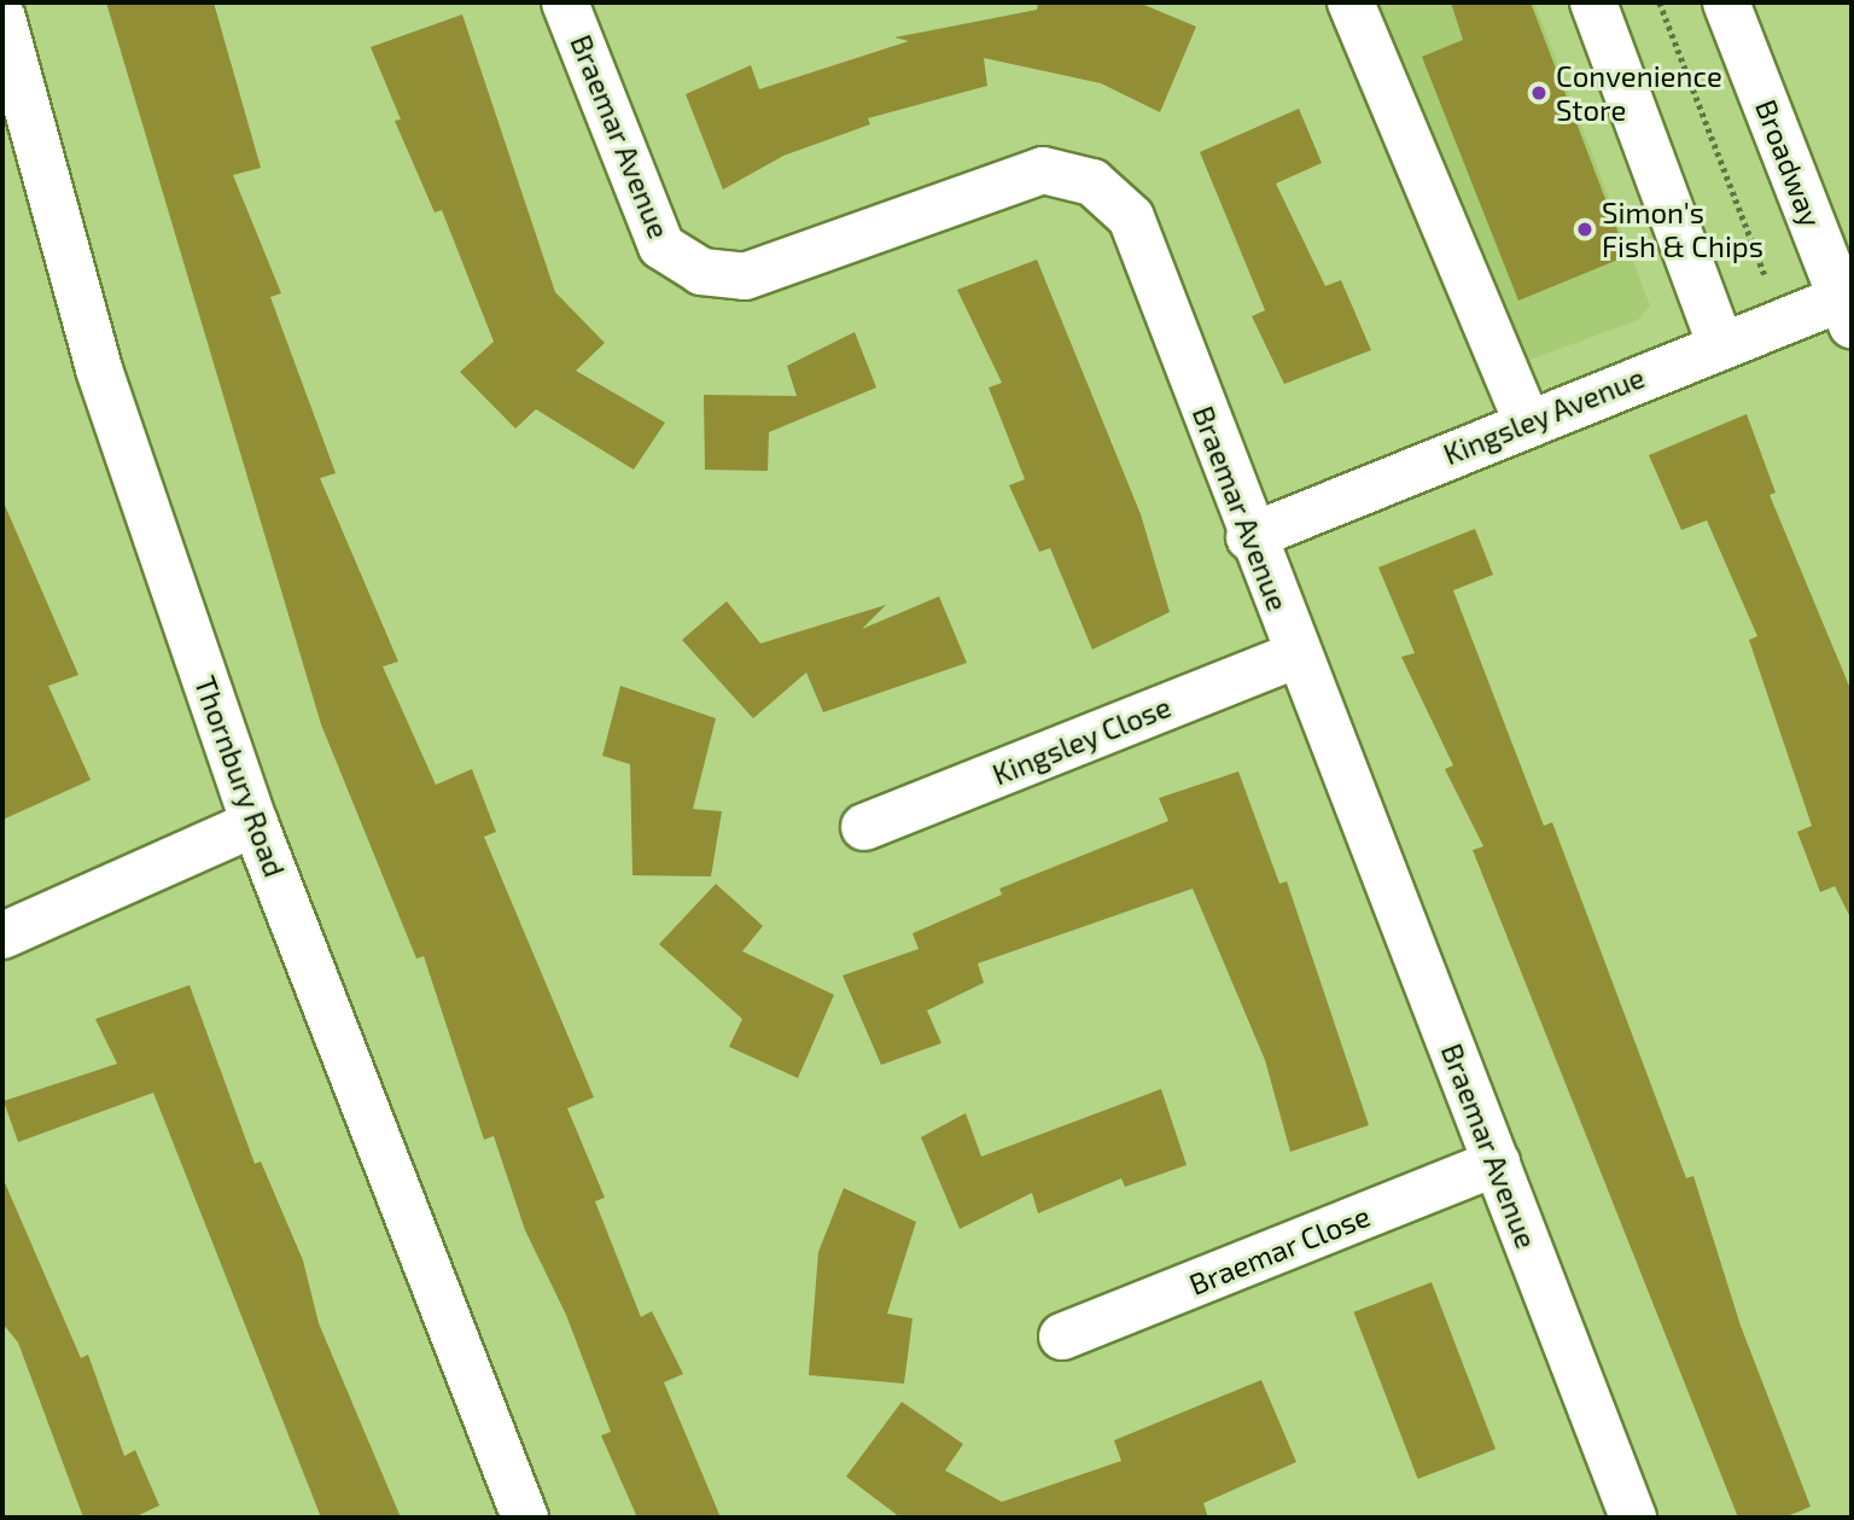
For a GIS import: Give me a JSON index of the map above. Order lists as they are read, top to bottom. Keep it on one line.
{"streets":{"street":["Braemar Avenue","Broadway","Kingsley Avenue","Kingsley Close","Thornbury Road","Braemar Close"]},"crossings":[["Braemar Avenue","Kingsley Avenue"],["Braemar Avenue","Kingsley Close"],["Braemar Avenue","Braemar Close"],["Broadway","Kingsley Avenue"]],"places":["Convenience Store","Simon's Fish & Chips"]}
